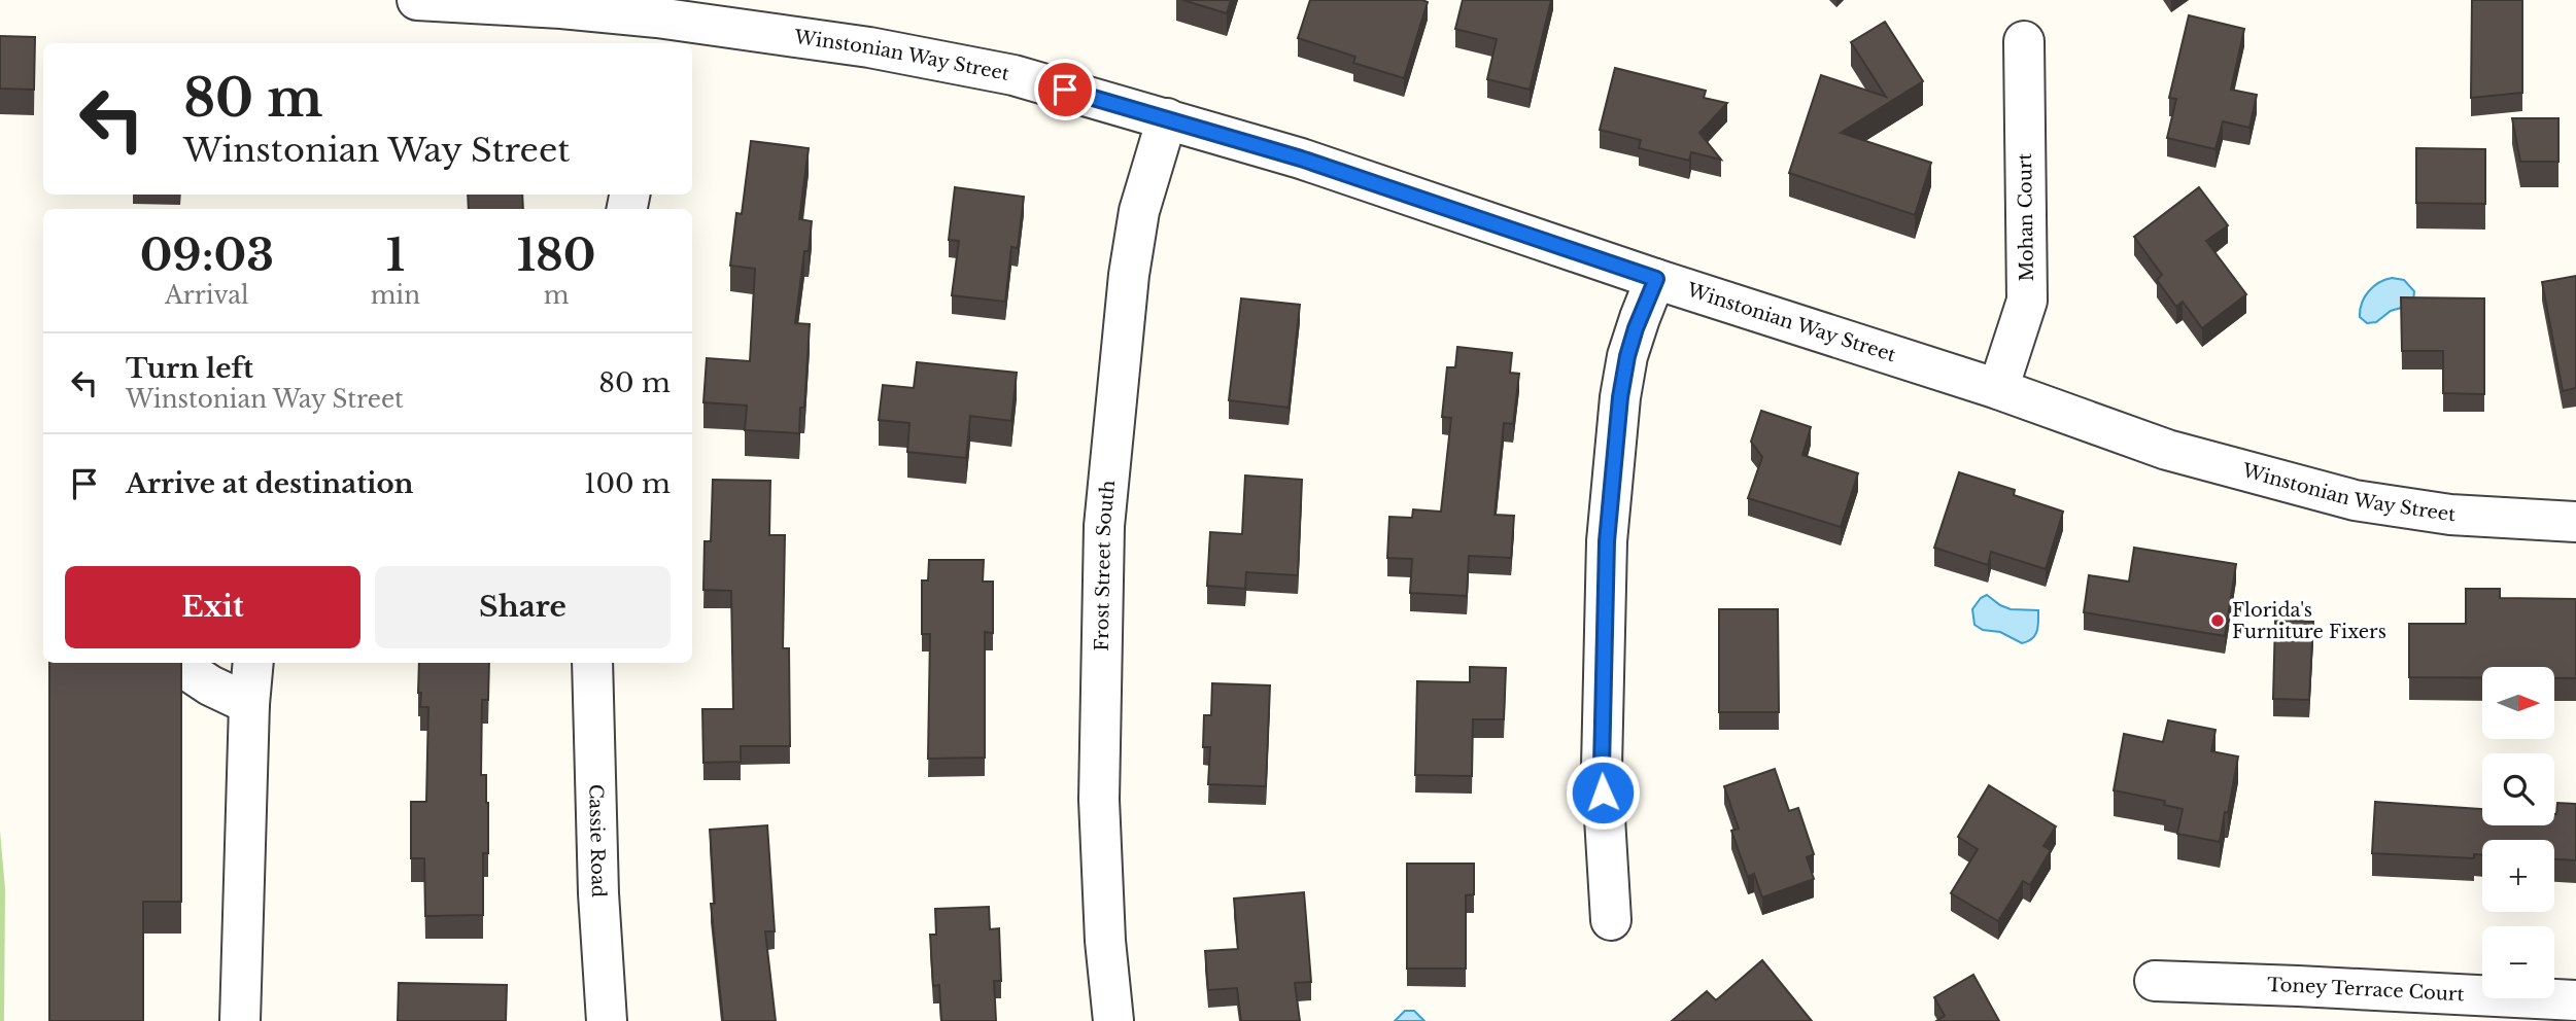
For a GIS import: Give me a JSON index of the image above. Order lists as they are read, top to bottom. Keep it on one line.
{"streets":{"street":["Winstonian Way Street","Mohan Court","Frost Street South","Cassie Road","Toney Terrace Court"]},"crossings":[["Winstonian Way Street","Mohan Court"],["Winstonian Way Street","Frost Street South"]],"places":["Florida's Furniture Fixers"],"north":"right","page":{"turn":["80 m","Winstonian Way Street"],"eta":["09:03","Arrival","1","min","180","m"],"list":[{"name":"Turn left","note":"Winstonian Way Street","value":"80 m"},{"name":"Arrive at destination","value":"100 m"}],"buttons":["Exit","Share"],"map_buttons":["+","−"]}}
